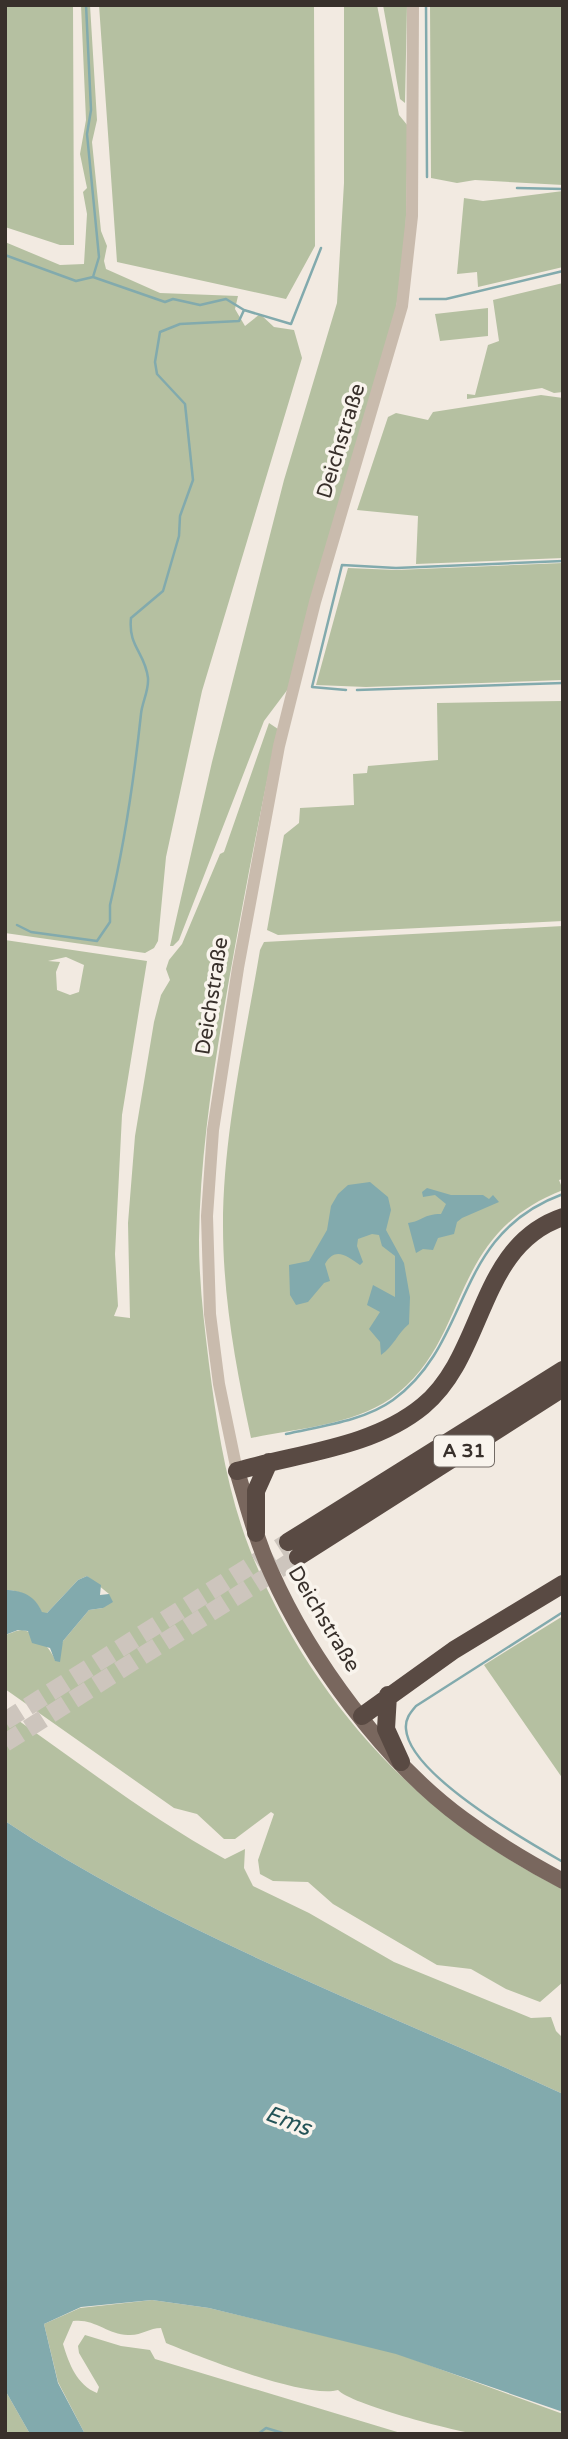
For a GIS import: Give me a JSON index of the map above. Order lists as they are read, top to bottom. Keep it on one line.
{"streets":{"highway":["A 31"],"main road":["Deichstraße"]},"water":["Ems"]}
